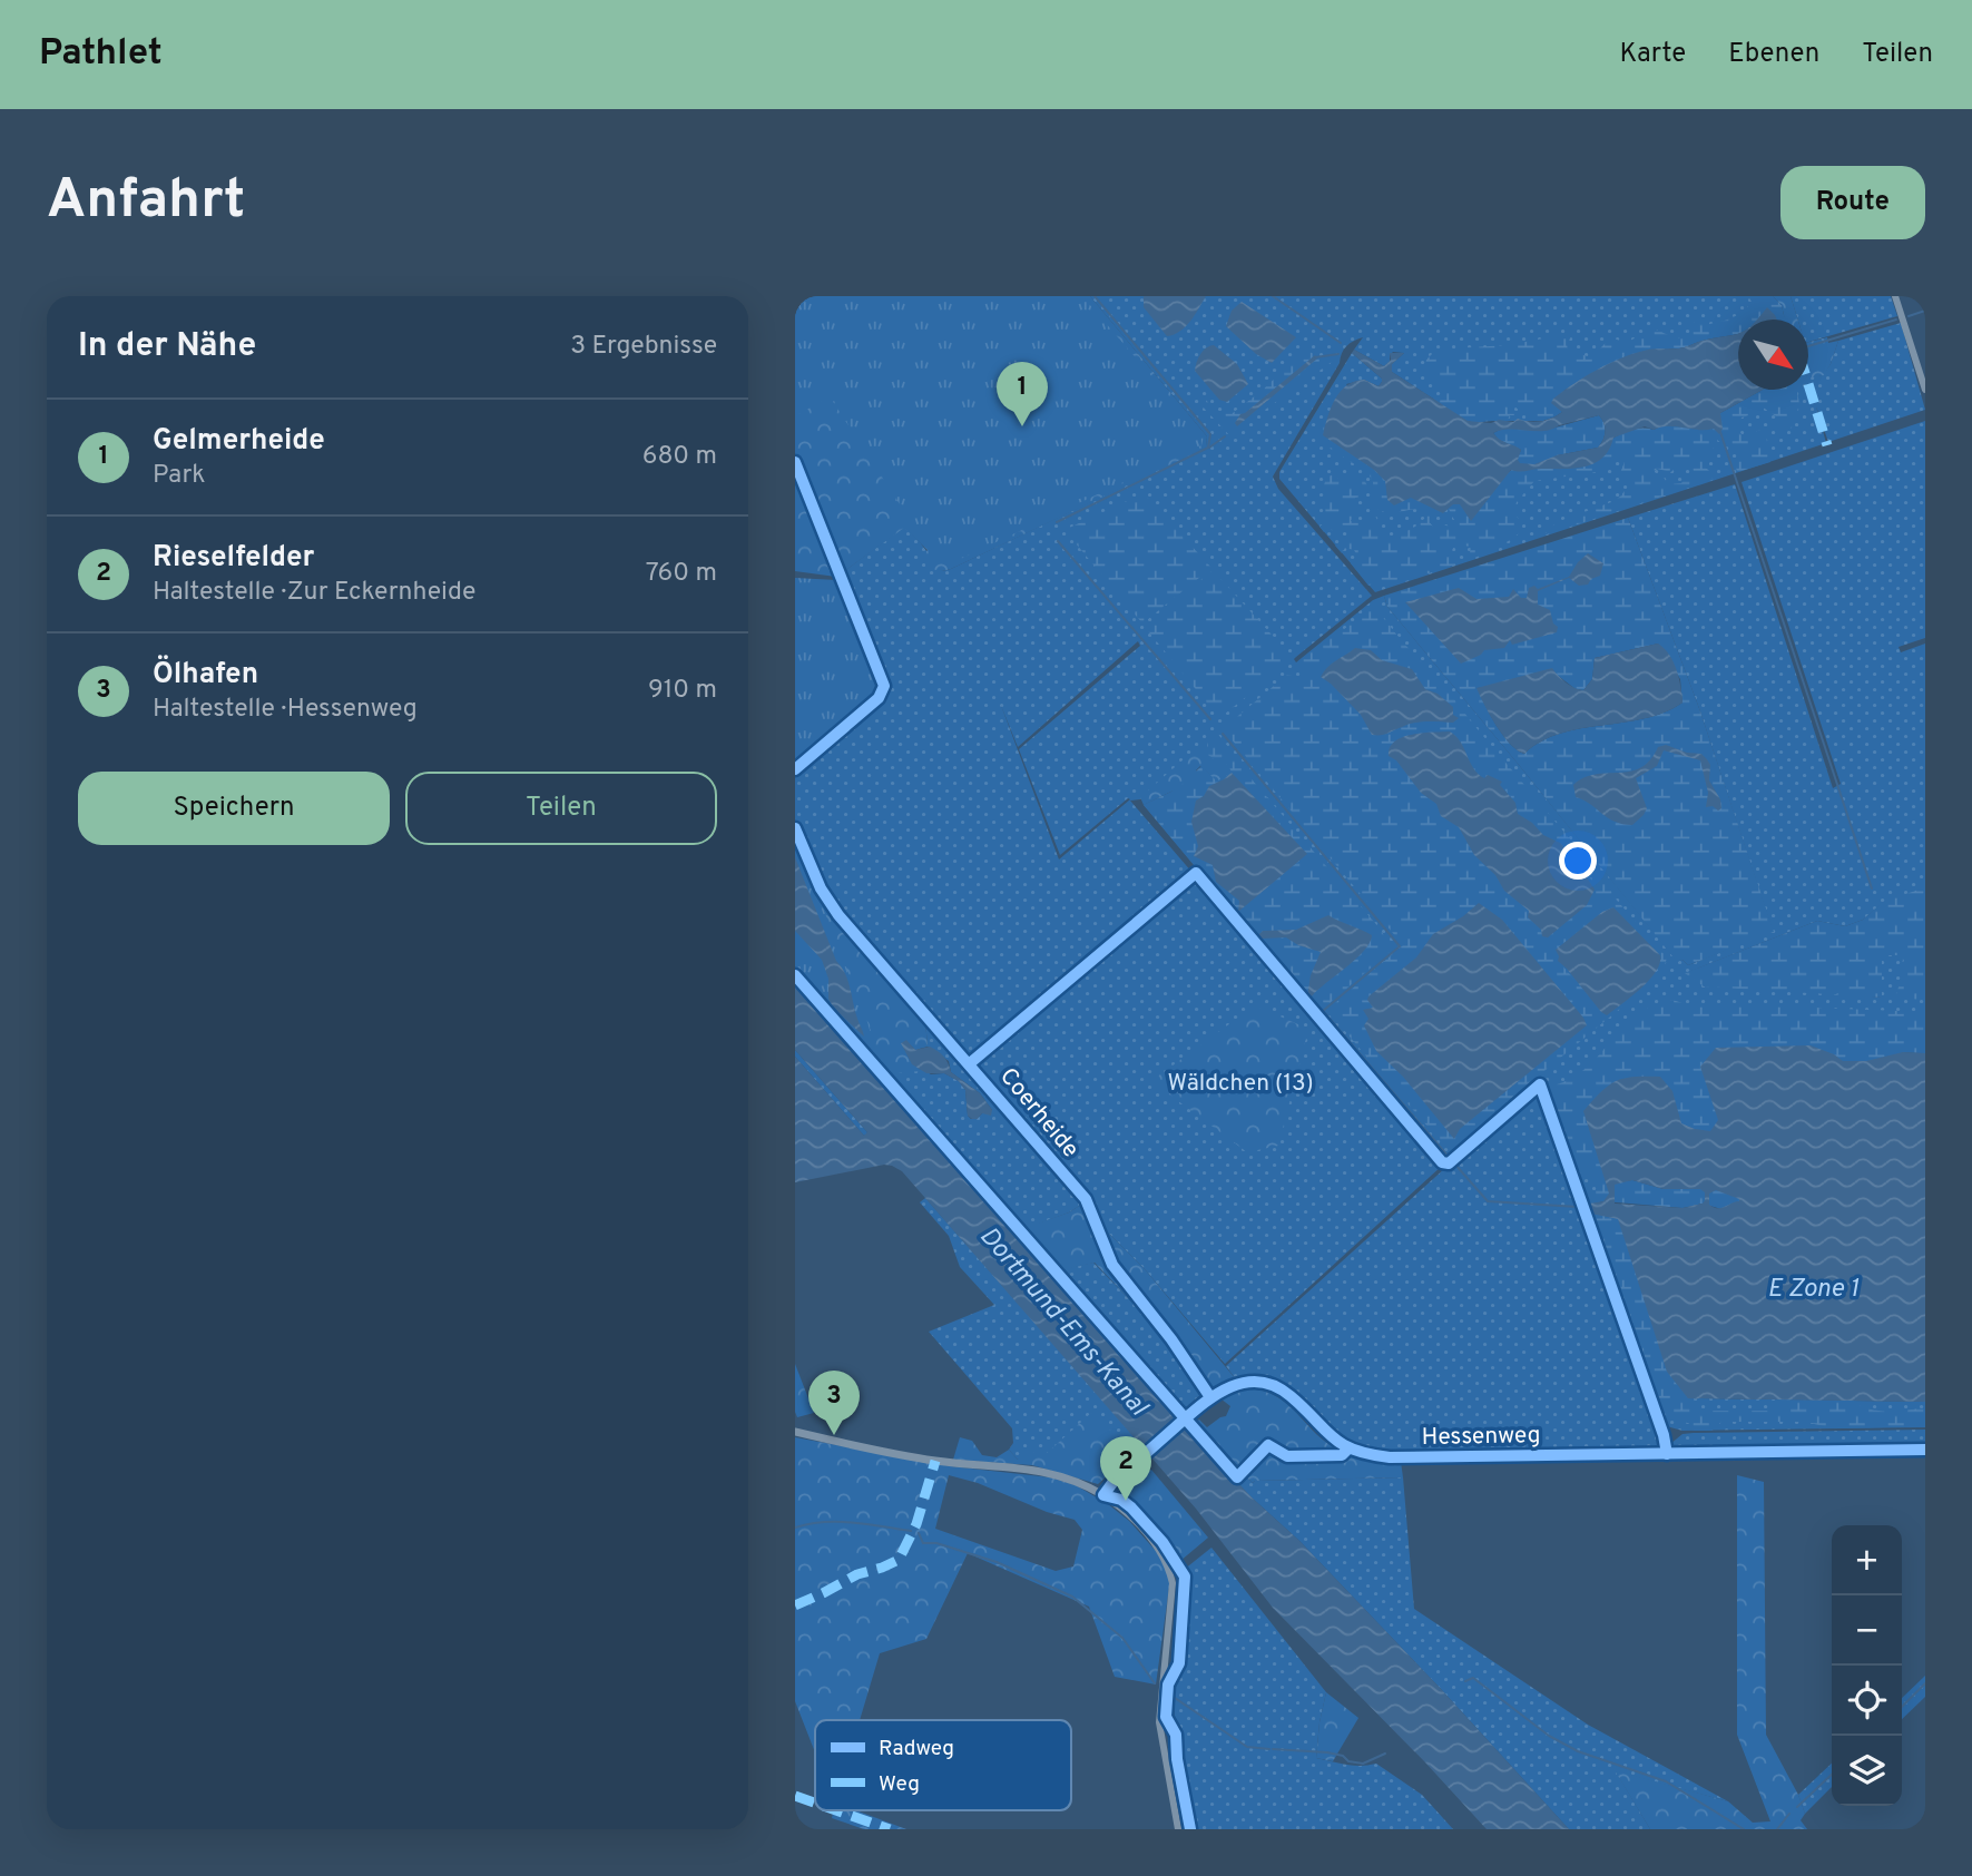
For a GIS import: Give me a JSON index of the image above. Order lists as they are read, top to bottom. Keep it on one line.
{"streets":{"street":["Coerheide","Hessenweg"]},"crossings":[["Coerheide","Hessenweg"]],"water":["E Zone 1","Dortmund-Ems-Kanal"],"parks":["Wäldchen (13)"],"legend":["Radweg","Weg"],"north":"bottom right","page":{"header":"Pathlet","nav":["Karte","Ebenen","Teilen"],"buttons":["Route",["Speichern","Teilen"]],"title":"Anfahrt","heading":["In der Nähe","3 Ergebnisse"],"pins":["1","3","2"],"list":[{"mark":"1","name":"Gelmerheide","note":"Park","value":"680 m"},{"mark":"2","name":"Rieselfelder","note":"Haltestelle · Zur Eckernheide","value":"760 m"},{"mark":"3","name":"Ölhafen","note":"Haltestelle · Hessenweg","value":"910 m"}],"map_buttons":["+","−"]}}
